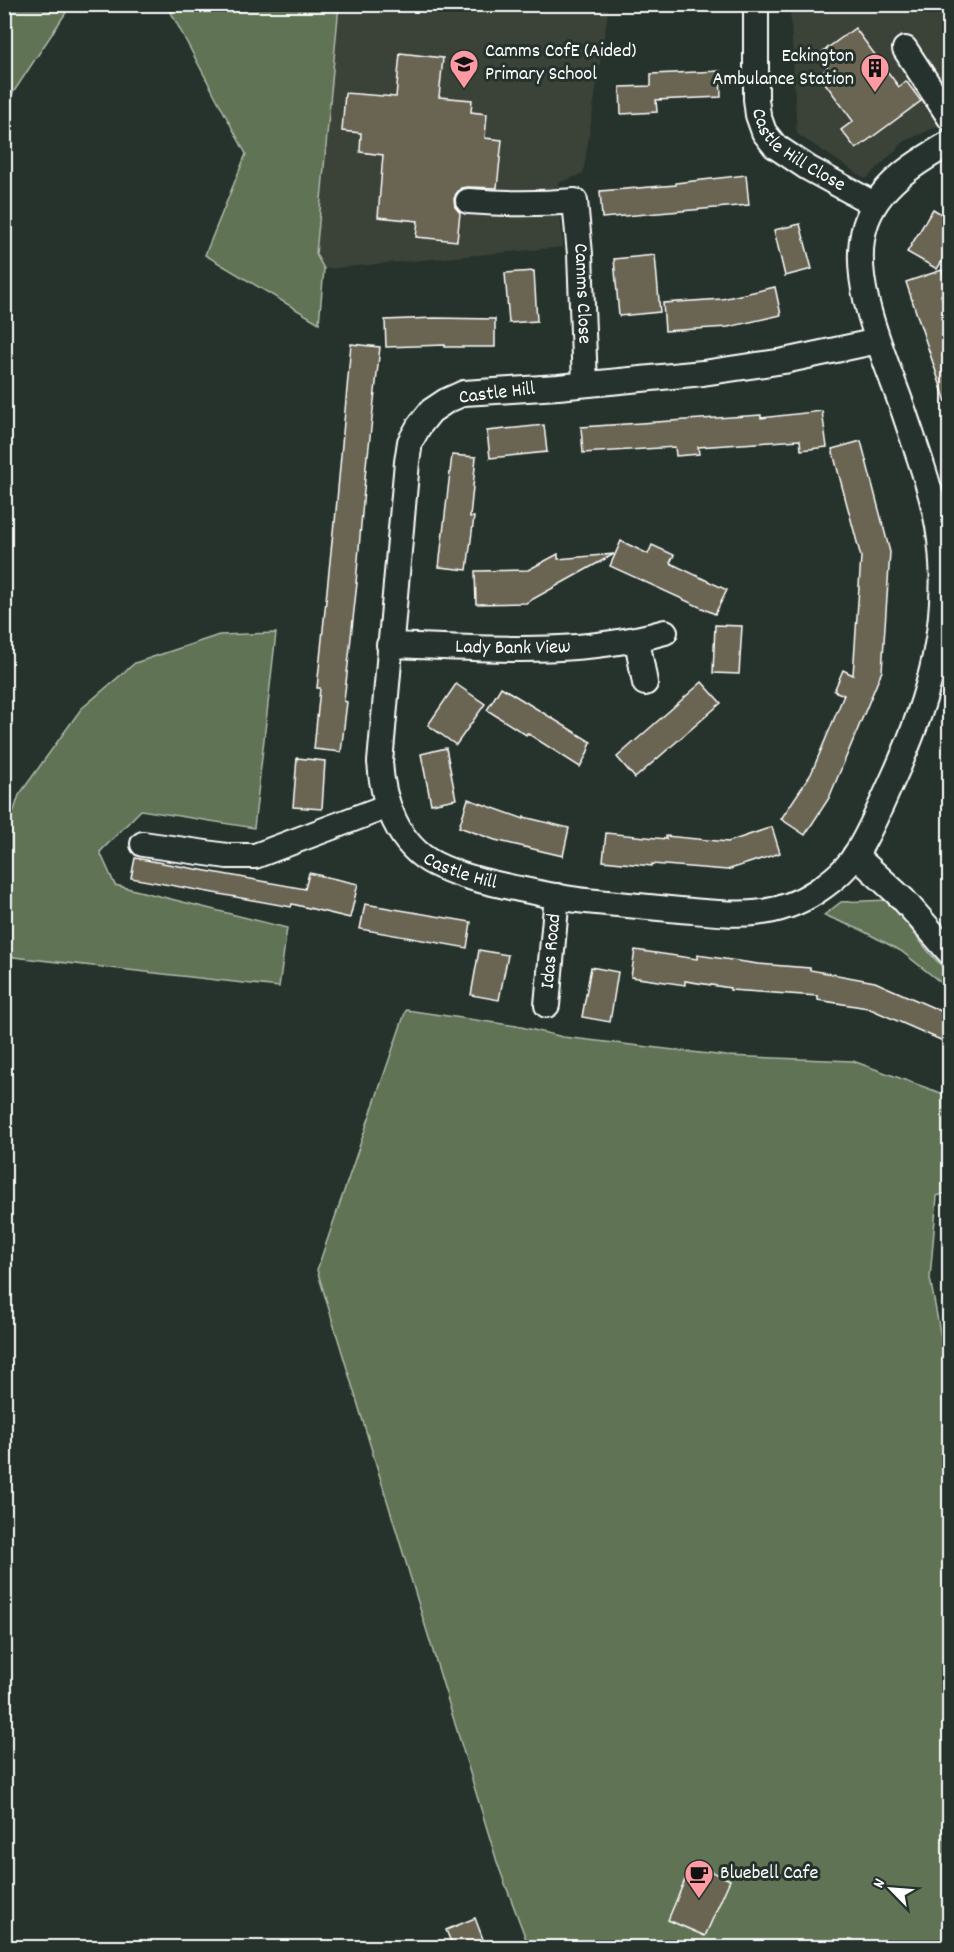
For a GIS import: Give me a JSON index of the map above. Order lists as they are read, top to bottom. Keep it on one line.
{"streets":{"street":["Castle Hill Close","Camms Close","Castle Hill","Lady Bank View","Idas Road"]},"crossings":[["Castle Hill Close","Castle Hill"],["Camms Close","Castle Hill"],["Castle Hill","Lady Bank View"],["Castle Hill","Idas Road"]],"places":{"school or university":["Camms CofE (Aided) Primary School"],"building":["Eckington Ambulance Station"],"cafe":["Bluebell Cafe"]},"north":"top left"}
